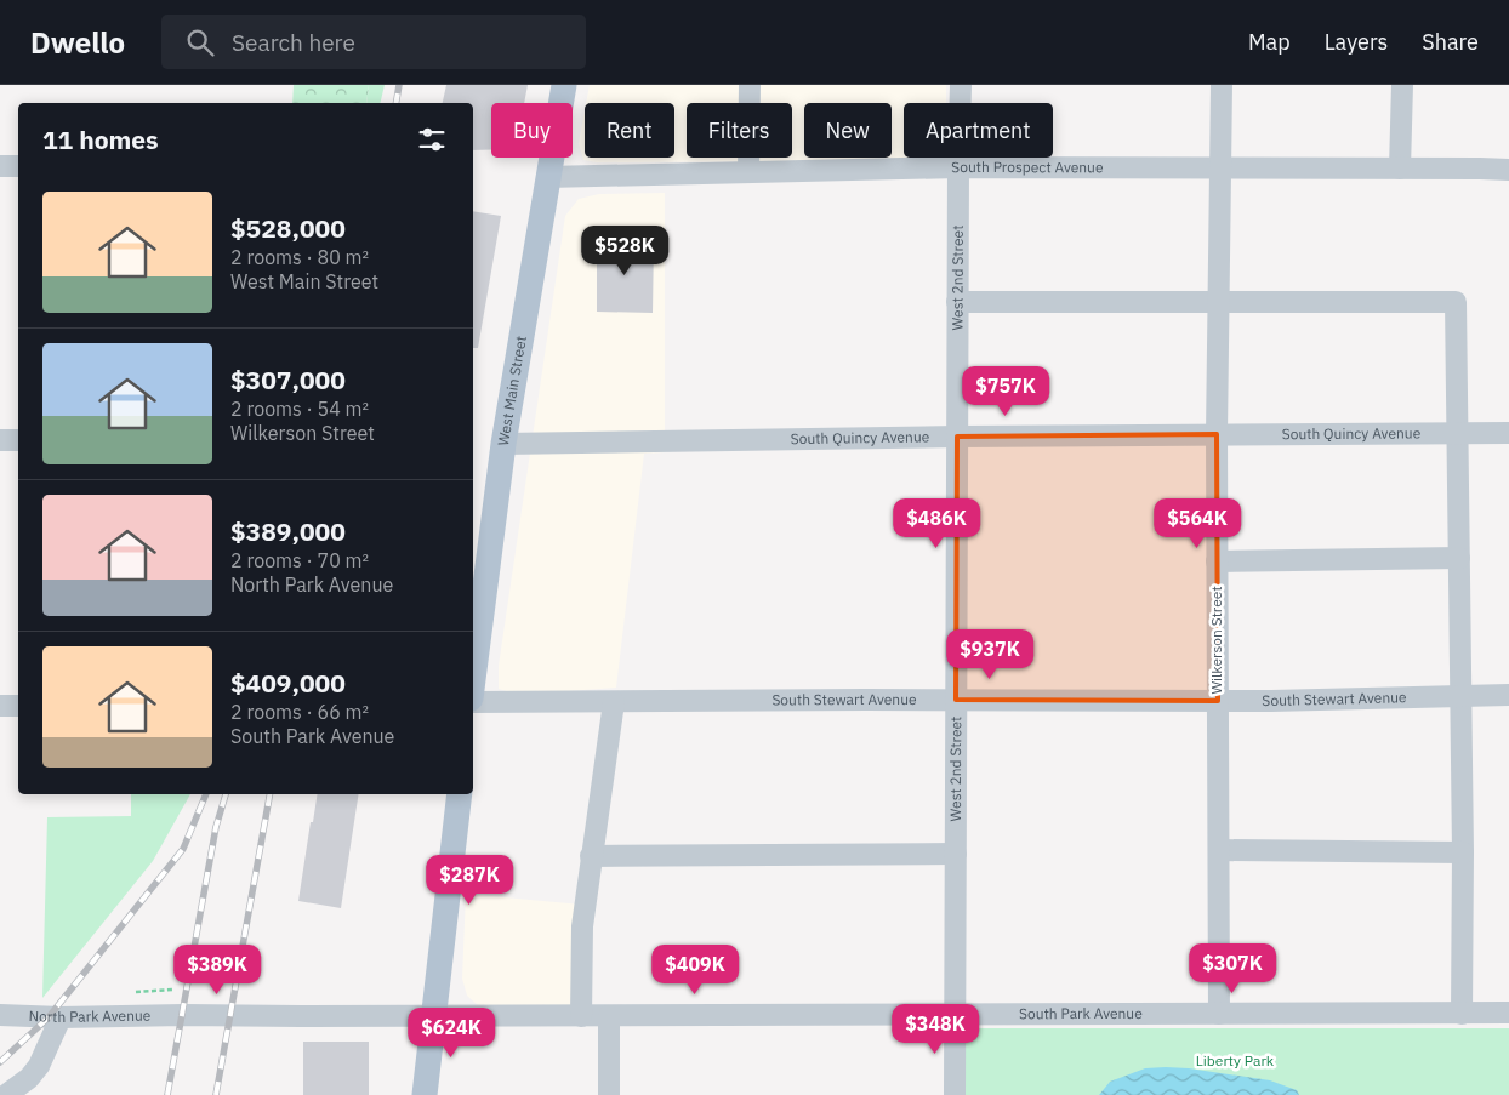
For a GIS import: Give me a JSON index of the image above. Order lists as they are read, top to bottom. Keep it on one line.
{"streets":{"main road":["West Main Street"],"street":["South Prospect Avenue","West 2nd Street","South Quincy Avenue","Wilkerson Street","South Stewart Avenue","North Park Avenue","South Park Avenue"]},"crossings":[["South Prospect Avenue","West 2nd Street"],["South Prospect Avenue","West Main Street"],["South Prospect Avenue","Wilkerson Street"],["West 2nd Street","South Quincy Avenue"],["West 2nd Street","South Stewart Avenue"],["West 2nd Street","South Park Avenue"],["West Main Street","South Quincy Avenue"],["South Quincy Avenue","Wilkerson Street"],["Wilkerson Street","South Stewart Avenue"],["Wilkerson Street","South Park Avenue"],["North Park Avenue","South Park Avenue"]],"parks":["Liberty Park"],"page":{"header":"Dwello","search":"Search here","nav":["Map","Layers","Share"],"chip":["Buy","Rent","Filters","New","Apartment"],"heading":"11 homes","list":[{"name":"$528,000","note":"2 rooms · 80 m² · West Main Street"},{"name":"$307,000","note":"2 rooms · 54 m² · Wilkerson Street"},{"name":"$389,000","note":"2 rooms · 70 m² · North Park Avenue"},{"name":"$409,000","note":"2 rooms · 66 m² · South Park Avenue"}],"price":["$528K","$757K","$486K","$564K","$937K","$287K","$307K","$389K","$409K","$348K","$624K"]}}
